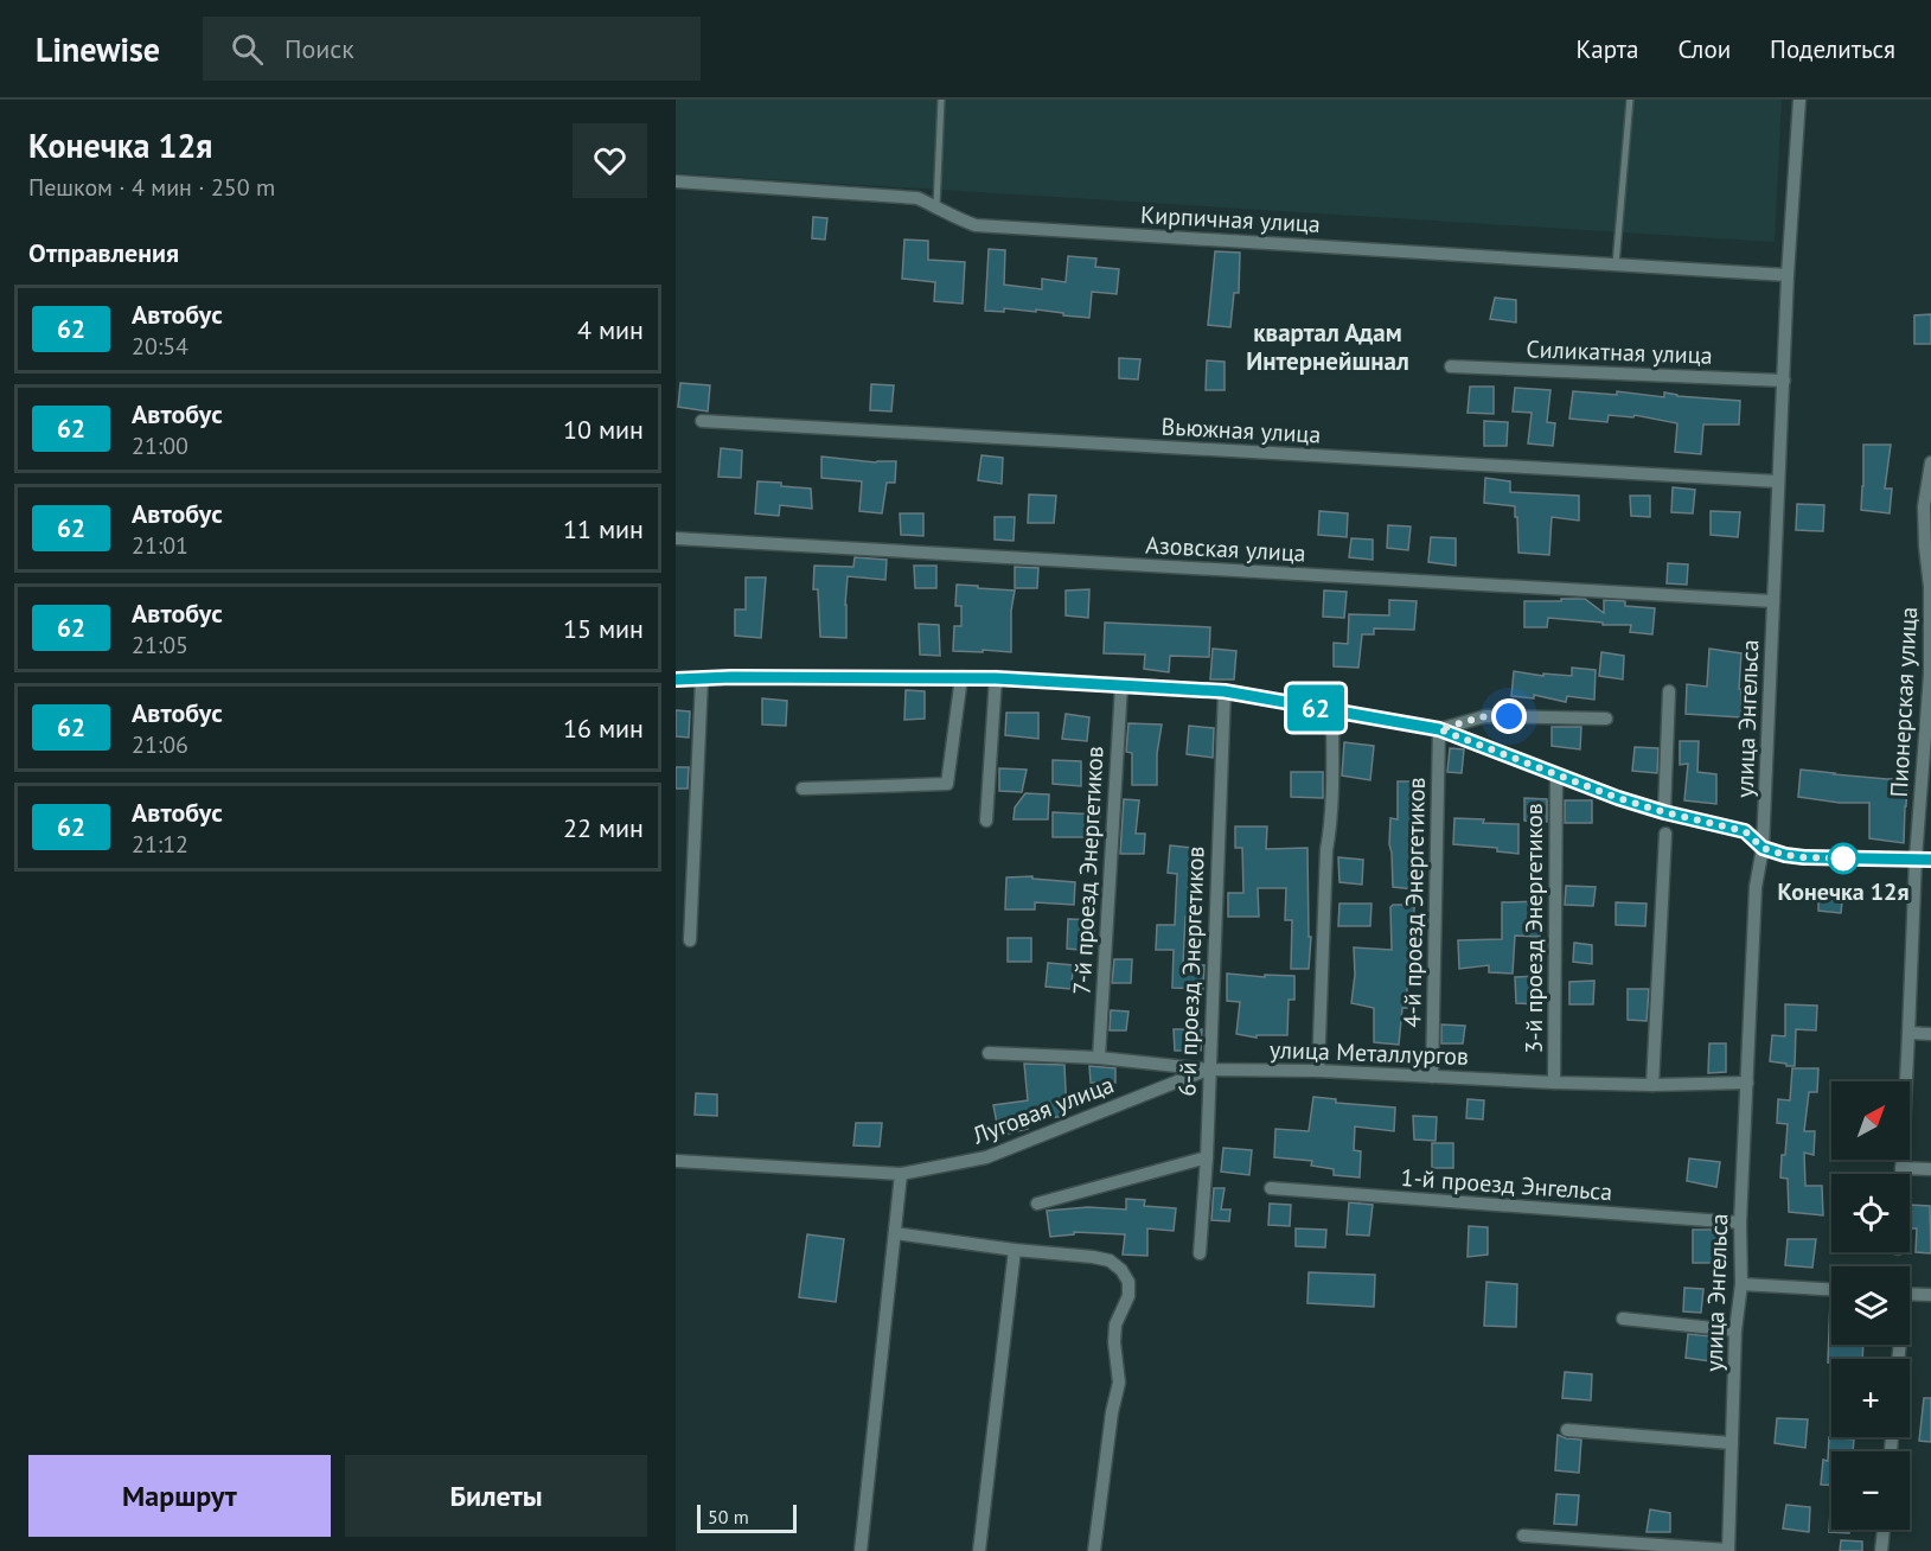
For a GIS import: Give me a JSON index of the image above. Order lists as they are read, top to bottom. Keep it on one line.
{"streets":{"street":["Кирпичная улица","Силикатная улица","Вьюжная улица","Азовская улица","Пионерская улица","улица Энгельса","7-й проезд Энергетиков","4-й проезд Энергетиков","3-й проезд Энергетиков","6-й проезд Энергетиков","улица Металлургов","Луговая улица","1-й проезд Энгельса"]},"crossings":[["Кирпичная улица","улица Энгельса"],["Силикатная улица","улица Энгельса"],["Вьюжная улица","улица Энгельса"],["Азовская улица","улица Энгельса"],["улица Энгельса","улица Металлургов"],["улица Энгельса","1-й проезд Энгельса"],["7-й проезд Энергетиков","улица Металлургов"],["4-й проезд Энергетиков","улица Металлургов"],["3-й проезд Энергетиков","улица Металлургов"],["6-й проезд Энергетиков","улица Металлургов"],["6-й проезд Энергетиков","Луговая улица"],["улица Металлургов","Луговая улица"]],"districts":["квартал Адам Интернейшнал"],"places":["Конечка 12я"],"lines":["bus line 62"],"scale_bar":"50 m","north":"top right","page":{"header":"Linewise","search":"Поиск","nav":["Карта","Слои","Поделиться"],"heading":[["Конечка 12я","Пешком · 4 мин · 250 m"],"Отправления"],"on_map":"62","list":[{"mark":"62","name":"Автобус","note":"20:54","value":"4 мин"},{"mark":"62","name":"Автобус","note":"21:00","value":"10 мин"},{"mark":"62","name":"Автобус","note":"21:01","value":"11 мин"},{"mark":"62","name":"Автобус","note":"21:05","value":"15 мин"},{"mark":"62","name":"Автобус","note":"21:06","value":"16 мин"},{"mark":"62","name":"Автобус","note":"21:12","value":"22 мин"}],"map_buttons":["+","−"],"buttons":["Маршрут","Билеты"],"scale":"50 m"}}
